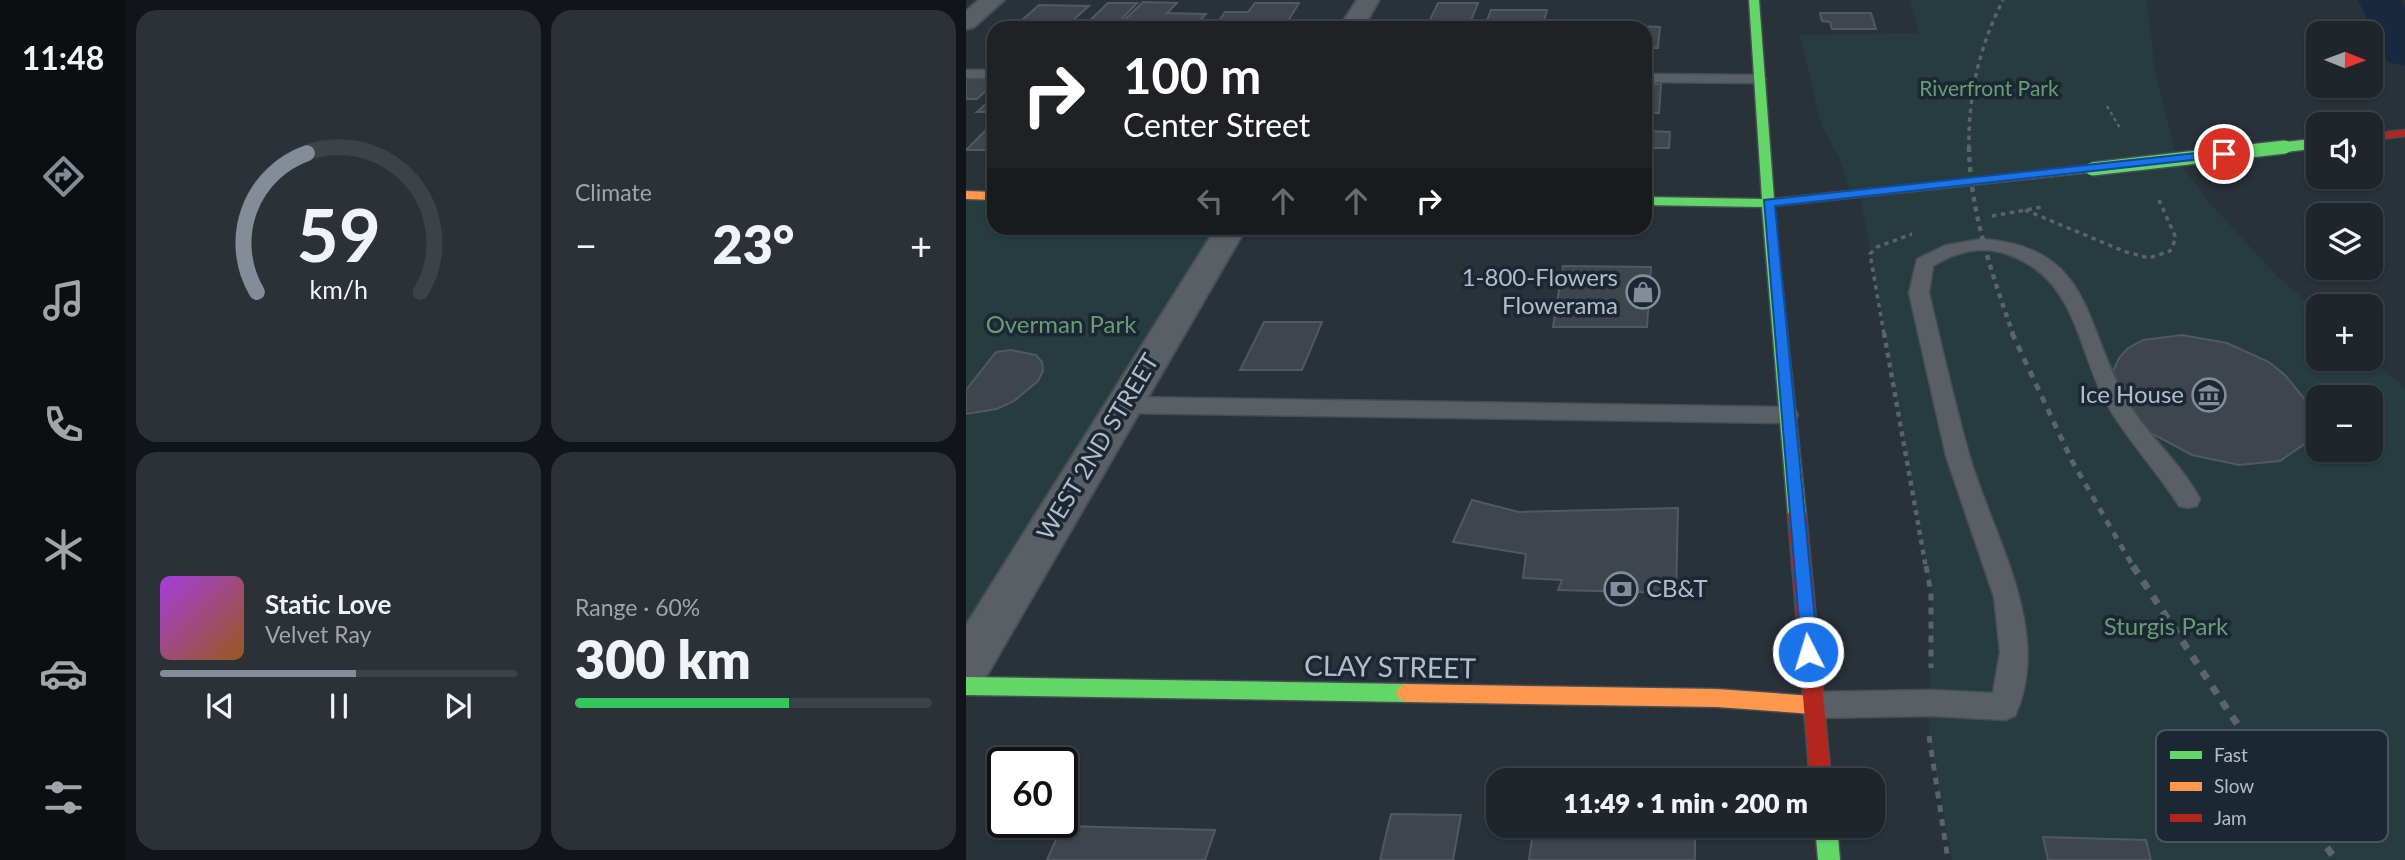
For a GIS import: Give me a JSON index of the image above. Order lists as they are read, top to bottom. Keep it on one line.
{"streets":{"main road":["CLAY STREET"],"street":["WEST 2ND STREET"]},"parks":["Riverfront Park","Overman Park","Sturgis Park"],"places":{"shop":["1-800-Flowers Flowerama"],"museum":["Ice House"],"bank":["CB&T"]},"legend":["Fast","Slow","Jam"],"north":"right","page":{"tabs":"11:48","tile":["Climate",["Range · 60%","300 km"]],"map_buttons":["+","−"],"turn":["100 m","Center Street"],"heat":["−","23°","+"],"song":["Static Love","Velvet Ray"],"limit":"60","trip":"11:49 · 1 min · 200 m","gauge":["59","km/h"]}}
